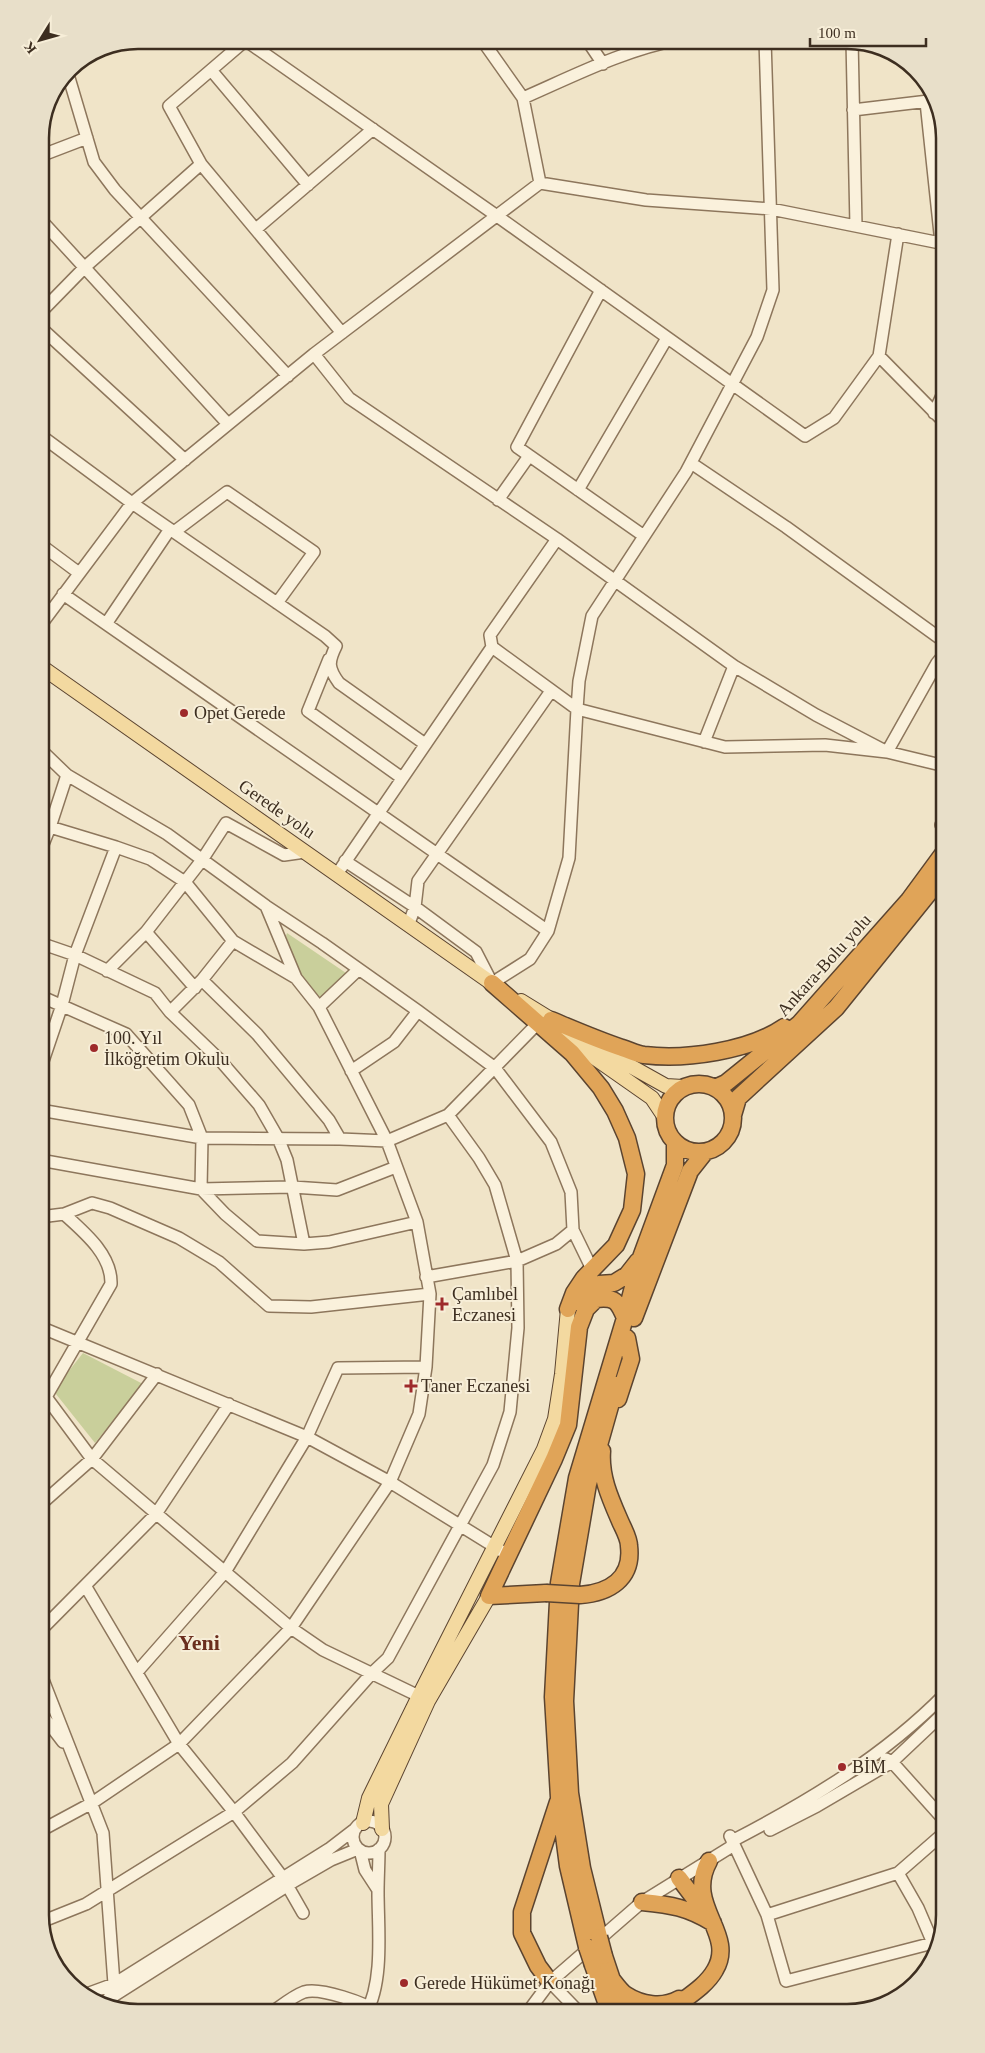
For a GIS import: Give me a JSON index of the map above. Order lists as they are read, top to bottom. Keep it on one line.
{"streets":{"highway":["Ankara-Bolu yolu"],"main road":["Gerede yolu"]},"districts":["Yeni"],"places":{"other":["Opet Gerede","100. Yıl İlköğretim Okulu","BİM","Gerede Hükümet Konağı"],"health":["Çamlıbel Eczanesi","Taner Eczanesi"]},"scale_bar":"100 m","north":"bottom left"}
